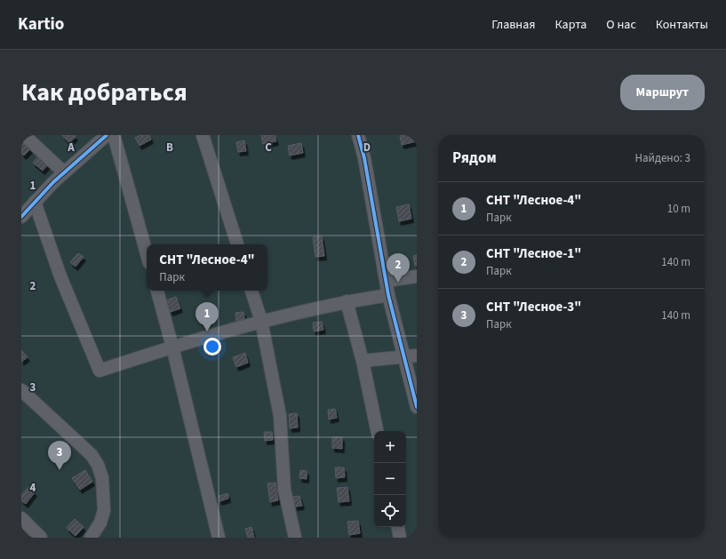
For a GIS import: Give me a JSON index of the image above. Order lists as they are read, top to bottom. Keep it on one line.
{"page":{"header":"Kartio","nav":["Главная","Карта","О нас","Контакты"],"title":"Как добраться","buttons":"Маршрут","heading":["Рядом","Найдено: 3"],"list":[{"mark":"1","name":"СНТ \"Лесное-4\"","note":"Парк","value":"10 m"},{"mark":"2","name":"СНТ \"Лесное-1\"","note":"Парк","value":"140 m"},{"mark":"3","name":"СНТ \"Лесное-3\"","note":"Парк","value":"140 m"}],"popup":["СНТ \"Лесное-4\"","Парк"],"pins":["2","1","3"],"map_buttons":["+","−"]},"grid":{"columns":["A","B","C","D"],"rows":["1","2","3","4"]}}
